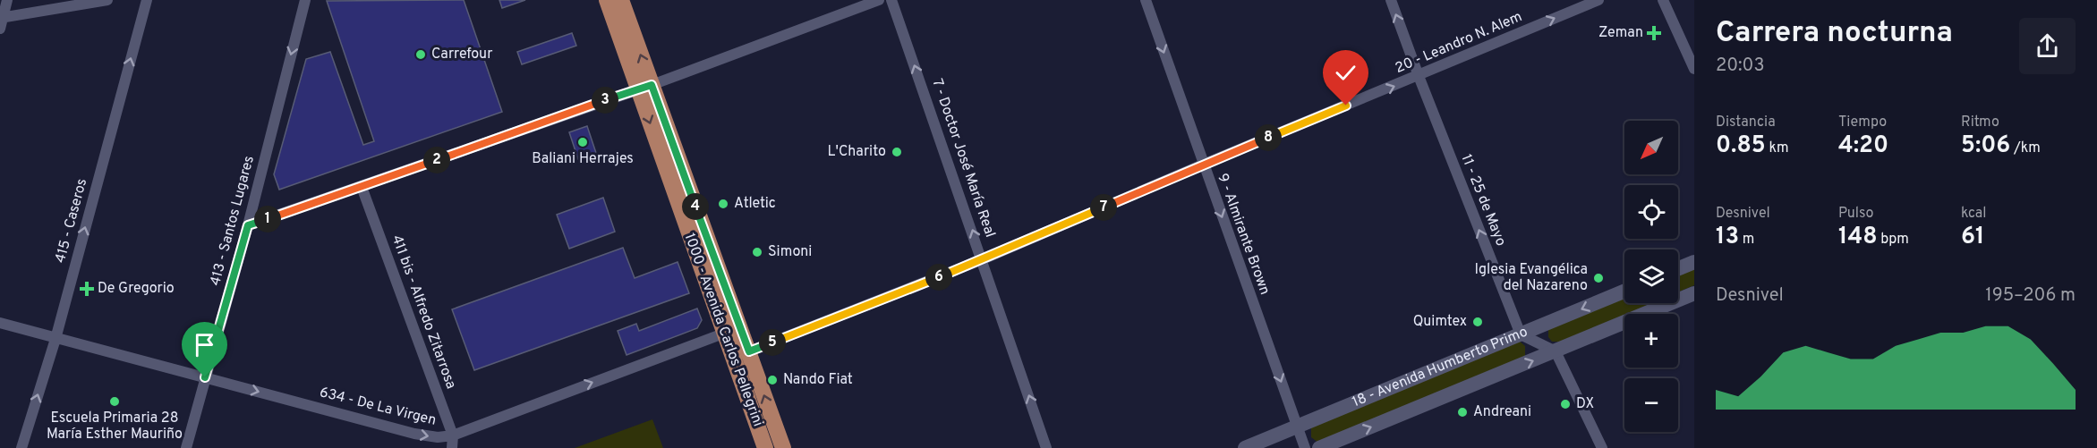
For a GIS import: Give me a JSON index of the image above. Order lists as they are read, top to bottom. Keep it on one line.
{"streets":{"main road":["1000 - Avenida Carlos Pellegrini","18 - Avenida Humberto Primo"],"street":["20 - Leandro N. Alem","7 - Doctor José María Real","11 - 25 de Mayo","415 - Caseros","413 - Santos Lugares","9 - Almirante Brown","411 bis - Alfredo Zitarrosa","634 - De La Virgen"]},"crossings":[["20 - Leandro N. Alem","7 - Doctor José María Real"],["20 - Leandro N. Alem","11 - 25 de Mayo"],["20 - Leandro N. Alem","9 - Almirante Brown"],["20 - Leandro N. Alem","1000 - Avenida Carlos Pellegrini"],["11 - 25 de Mayo","18 - Avenida Humberto Primo"],["415 - Caseros","634 - De La Virgen"],["413 - Santos Lugares","634 - De La Virgen"],["9 - Almirante Brown","18 - Avenida Humberto Primo"],["411 bis - Alfredo Zitarrosa","634 - De La Virgen"],["1000 - Avenida Carlos Pellegrini","634 - De La Virgen"]],"one_way":["20 - Leandro N. Alem","7 - Doctor José María Real","11 - 25 de Mayo","415 - Caseros","413 - Santos Lugares","9 - Almirante Brown","634 - De La Virgen"],"places":{"health":["Zeman","De Gregorio"],"other":["Carrefour","Baliani Herrajes","L'Charito","Atletic","Simoni","Iglesia Evangélica del Nazareno","Quimtex","Nando Fiat","Escuela Primaria 28 María Esther Mauriño","DX","Andreani"]},"north":"bottom left","page":{"heading":["Carrera nocturna","20:03"],"pins":["3","8","2","4","7","1","6","5"],"stats":[["Distancia","0.85 km"],["Tiempo","4:20"],["Ritmo","5:06 /km"],["Desnivel","13 m"],["Pulso","148 bpm"],["kcal","61"]],"map_buttons":["+","−"],"chart":["Desnivel","195–206 m"]}}
